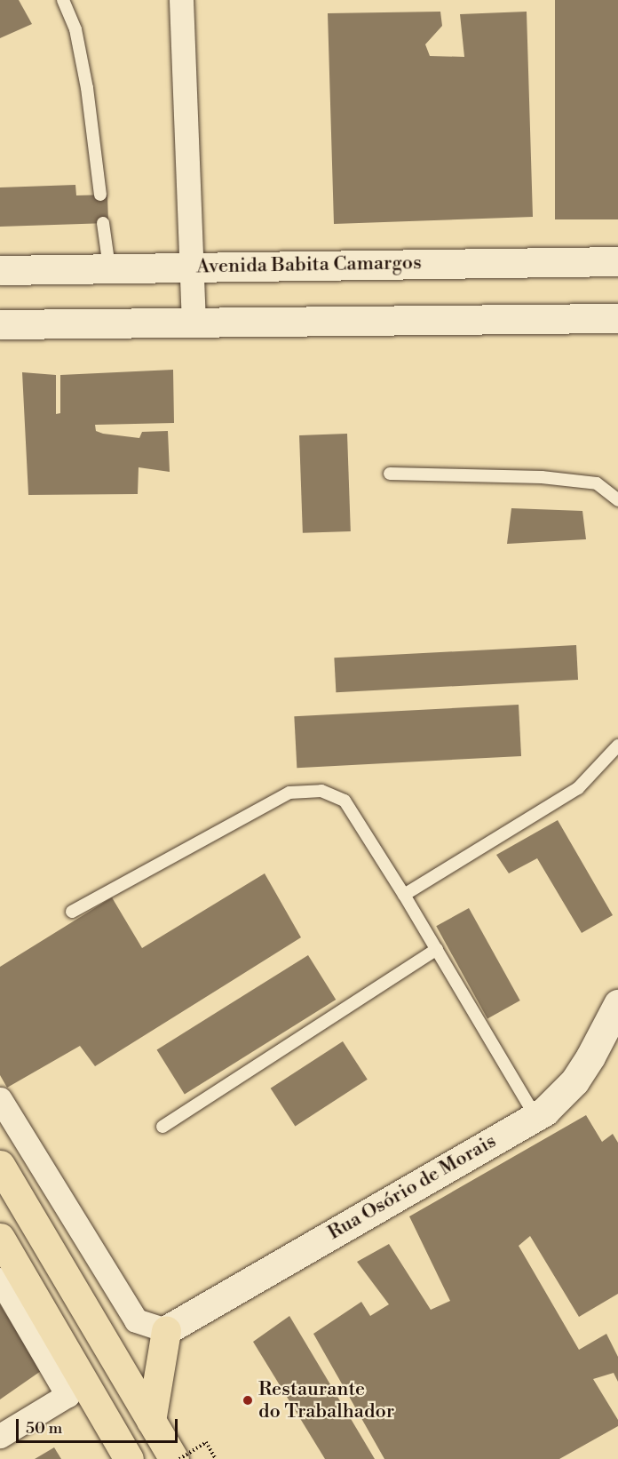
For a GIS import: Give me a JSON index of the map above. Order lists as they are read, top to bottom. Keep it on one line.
{"streets":{"street":["Avenida Babita Camargos","Rua Osório de Morais"]},"places":["Restaurante do Trabalhador"],"scale_bar":"50 m"}
